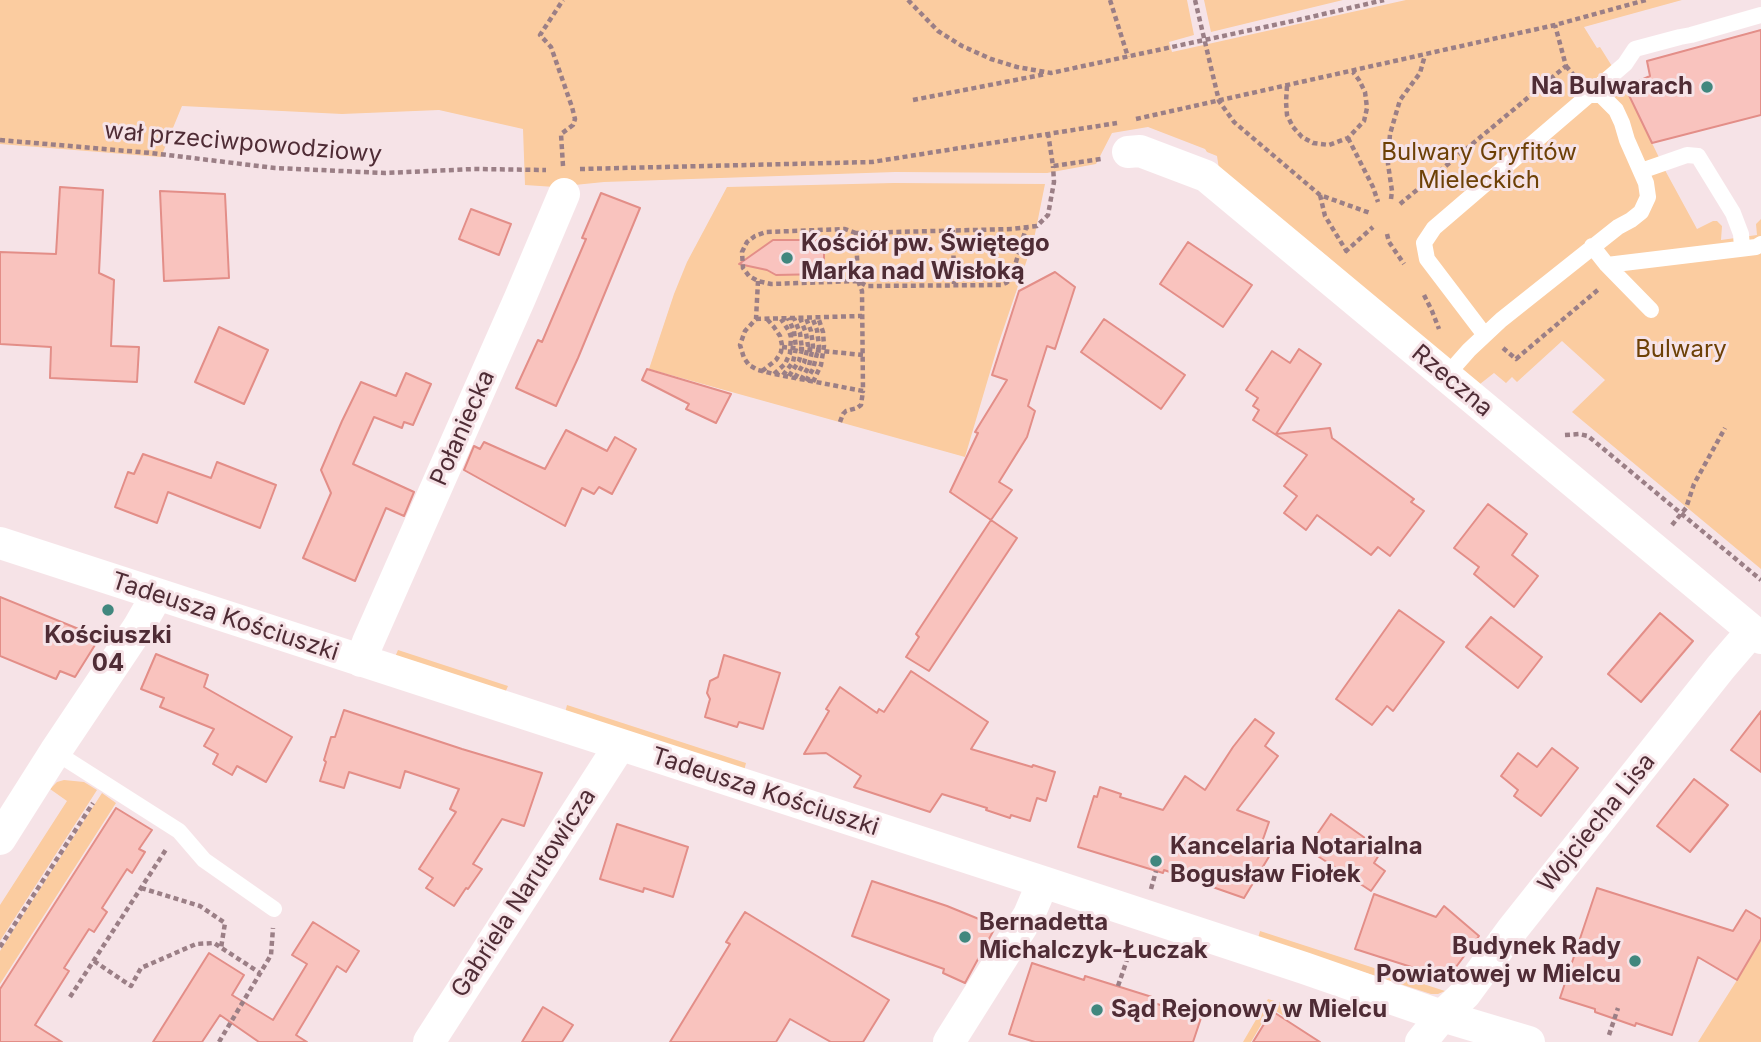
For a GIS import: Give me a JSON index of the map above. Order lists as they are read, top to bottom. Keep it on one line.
{"streets":{"street":["Rzeczna","Połaniecka","Tadeusza Kościuszki","Wojciecha Lisa","Gabriela Narutowicza"],"path":["wał przeciwpowodziowy"]},"crossings":[["wał przeciwpowodziowy","Połaniecka"],["Rzeczna","Wojciecha Lisa"],["Połaniecka","Tadeusza Kościuszki"],["Tadeusza Kościuszki","Wojciecha Lisa"],["Tadeusza Kościuszki","Gabriela Narutowicza"]],"parks":["Bulwary Gryfitów Mieleckich","Bulwary"],"places":["Na Bulwarach","Kościół pw. Świętego Marka nad Wisłoką","Kościuszki 04","Kancelaria Notarialna Bogusław Fiołek","Bernadetta Michalczyk-Łuczak","Budynek Rady Powiatowej w Mielcu","Sąd Rejonowy w Mielcu"]}
